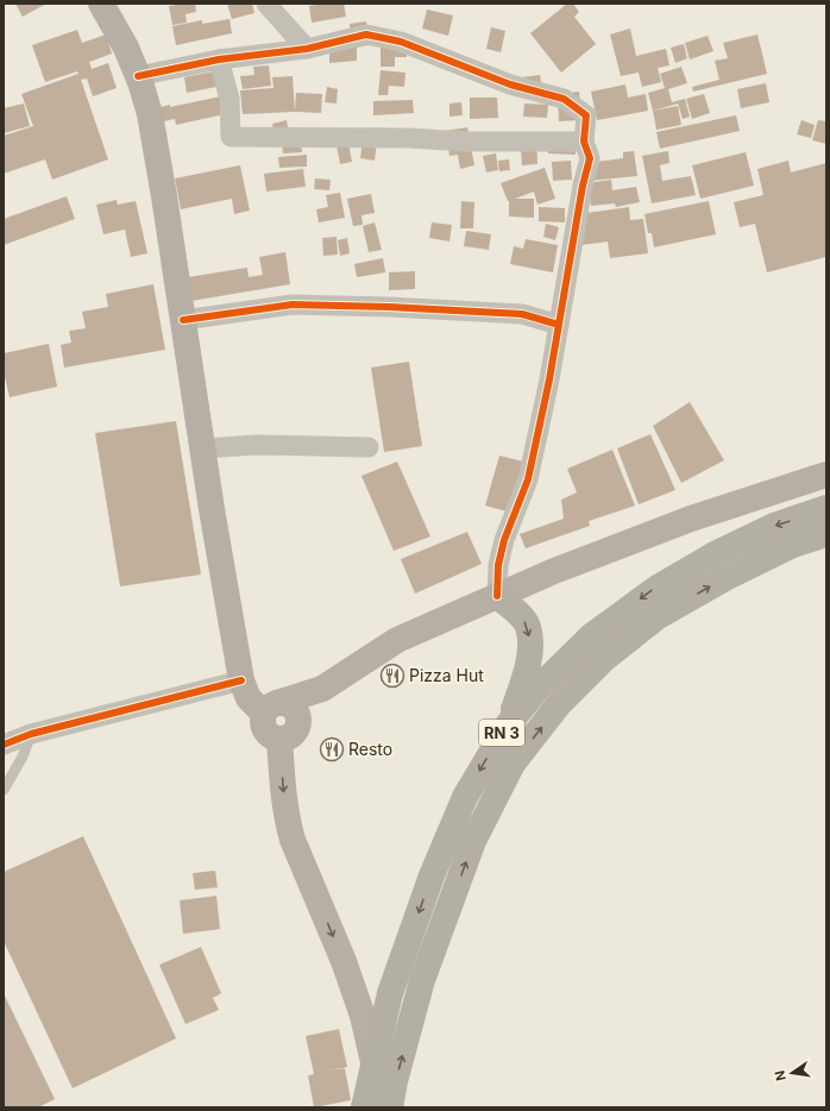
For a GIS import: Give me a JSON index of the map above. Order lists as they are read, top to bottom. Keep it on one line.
{"streets":{"highway":["RN 3"]},"places":{"restaurant":["Pizza Hut","Resto"]},"north":"left"}
